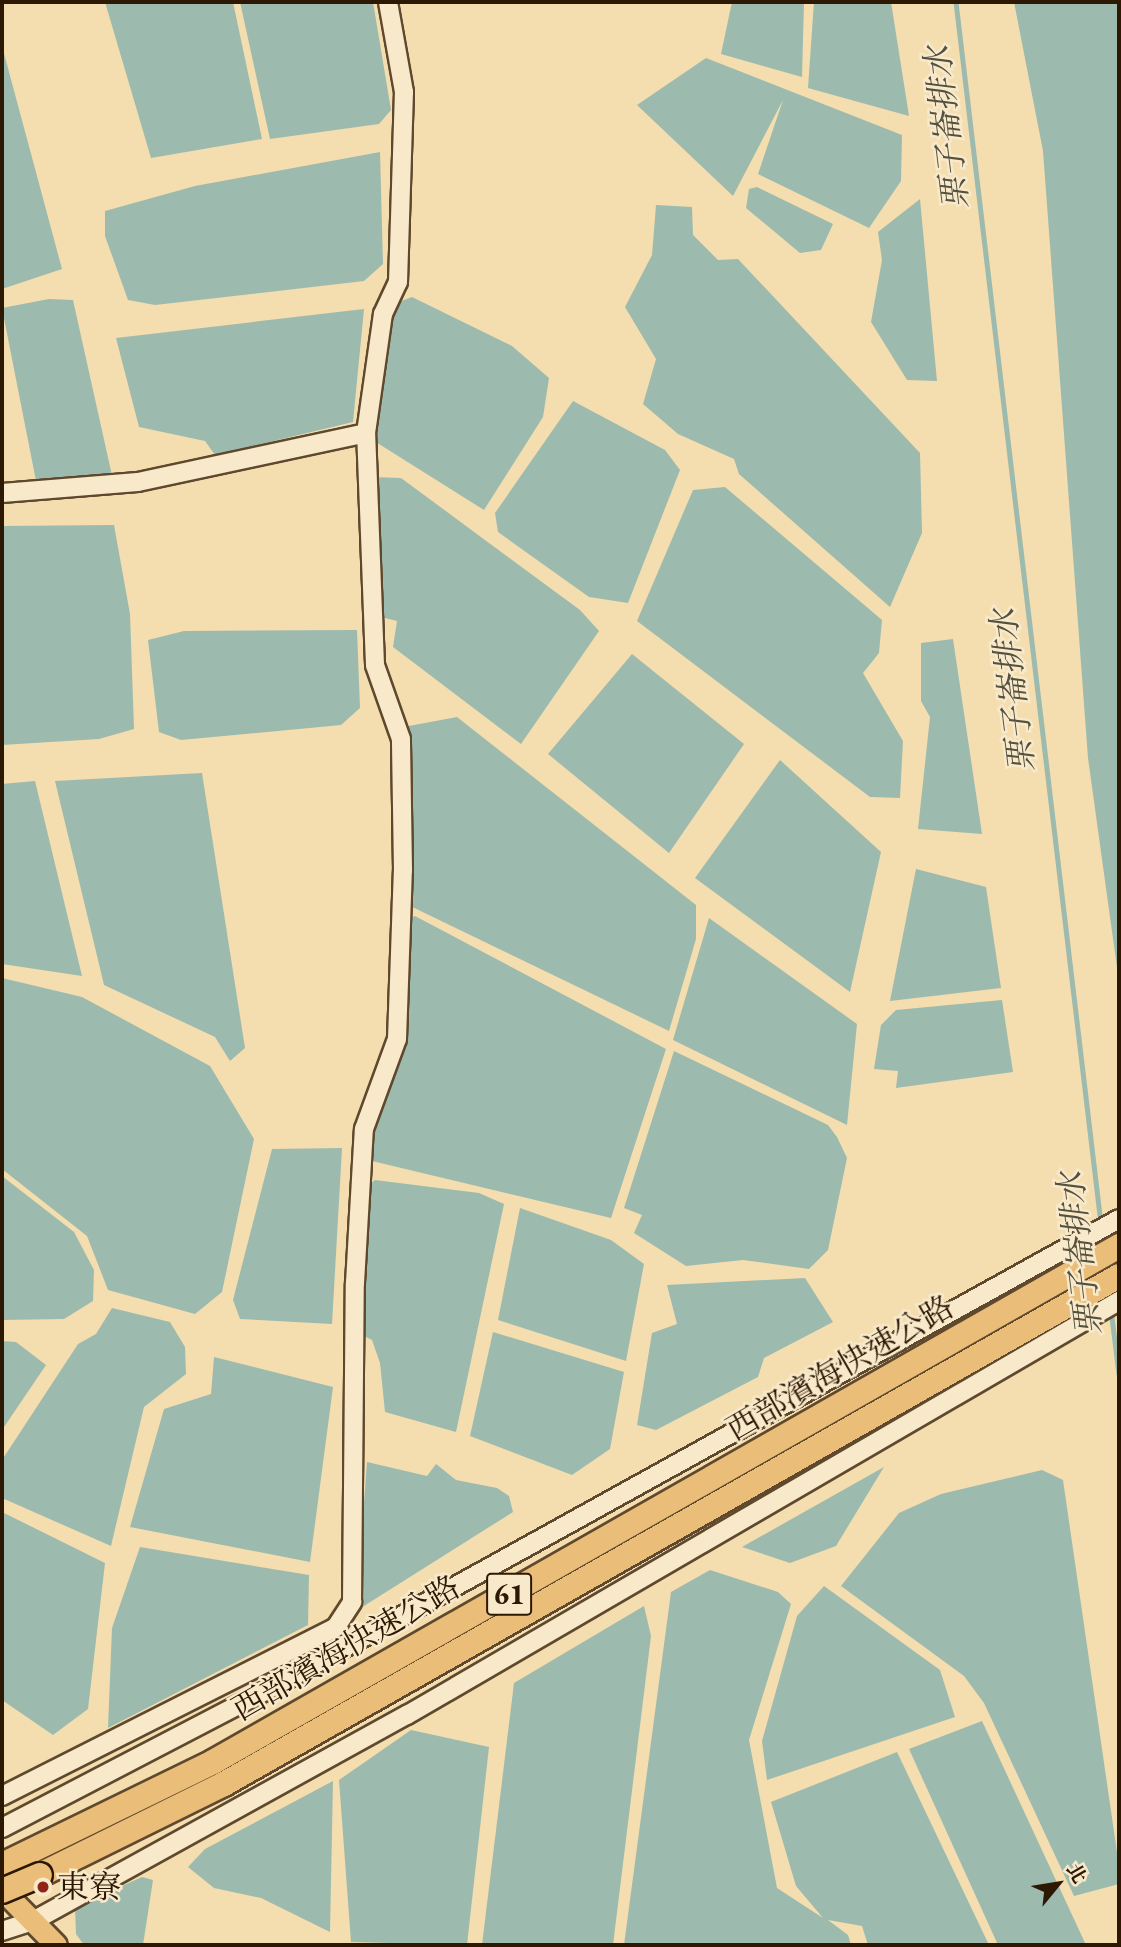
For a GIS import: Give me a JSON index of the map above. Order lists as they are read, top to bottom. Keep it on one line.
{"streets":{"highway":["西部濱海快速公路","61"]},"crossings":[["西部濱海快速公路","61"]],"water":["栗子崙排水"],"places":["東寮"],"north":"top right"}
